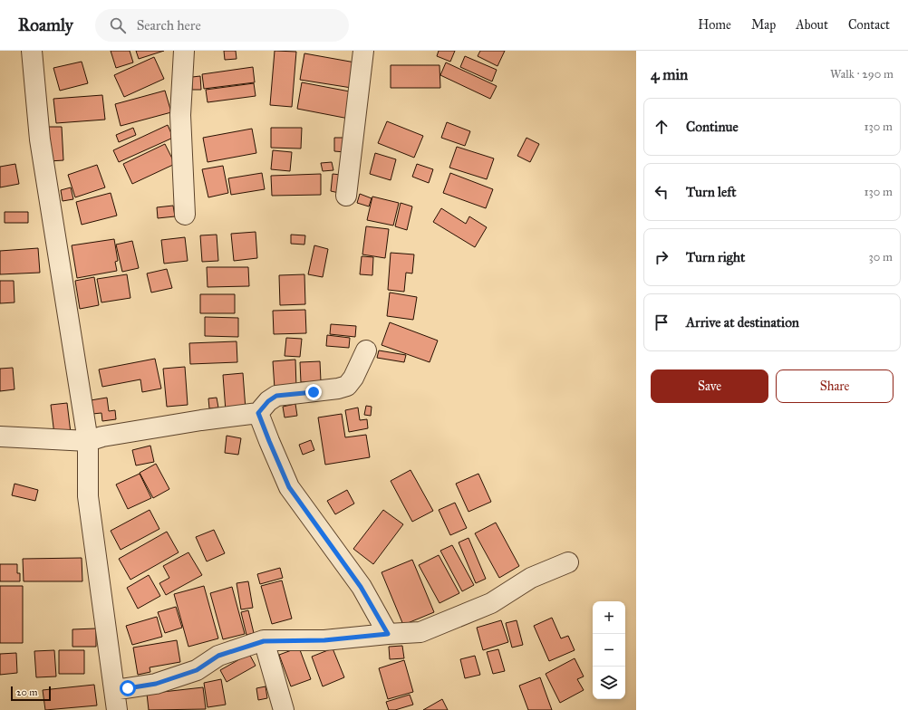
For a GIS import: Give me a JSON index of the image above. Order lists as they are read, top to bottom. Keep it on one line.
{"scale_bar":"20 m","page":{"header":"Roamly","search":"Search here","nav":["Home","Map","About","Contact"],"heading":["4 min","Walk · 290 m"],"list":[["Continue","130 m"],["Turn left","130 m"],["Turn right","30 m"],"Arrive at destination"],"buttons":["Save","Share"],"map_buttons":["+","−"],"scale":"20 m"}}
